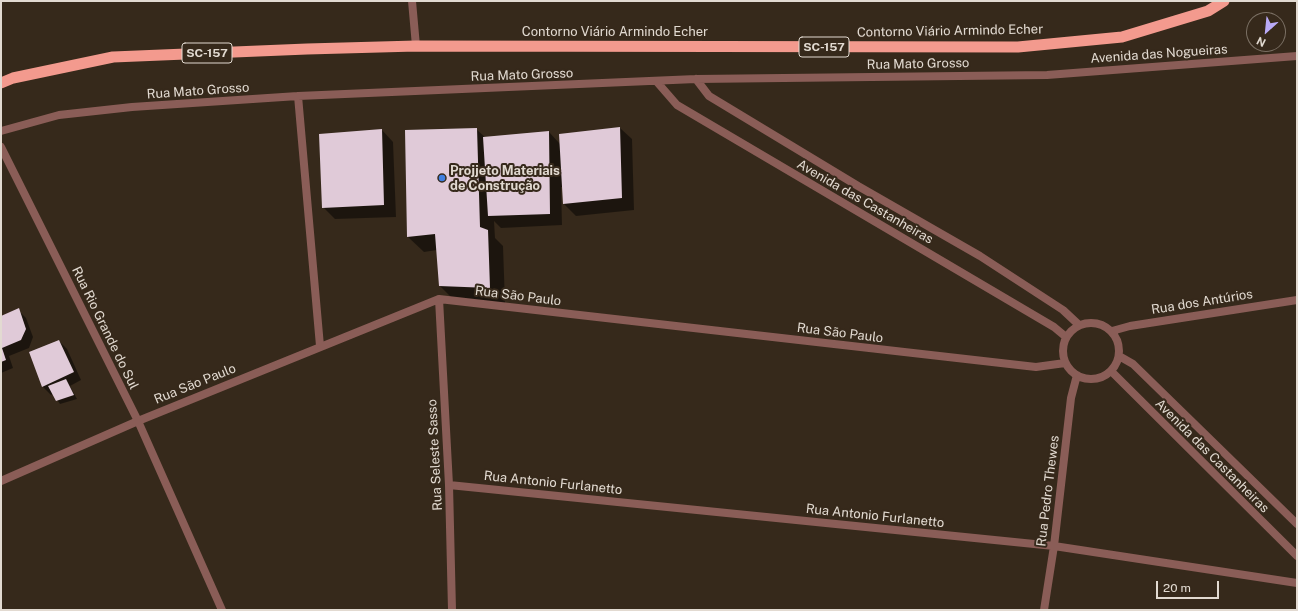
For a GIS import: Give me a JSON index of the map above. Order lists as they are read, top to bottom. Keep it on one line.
{"streets":{"highway":["Contorno Viário Armindo Echer","SC-157"],"street":["Avenida das Nogueiras","Rua Mato Grosso","Avenida das Castanheiras","Rua São Paulo","Rua dos Antúrios","Rua Rio Grande do Sul","Rua Seleste Sasso","Rua Antonio Furlanetto","Rua Pedro Thewes"]},"crossings":[["Avenida das Nogueiras","Rua Mato Grosso"],["Rua Mato Grosso","Avenida das Castanheiras"],["Avenida das Castanheiras","Rua São Paulo"],["Avenida das Castanheiras","Rua dos Antúrios"],["Avenida das Castanheiras","Rua Pedro Thewes"],["Rua São Paulo","Rua dos Antúrios"],["Rua São Paulo","Rua Rio Grande do Sul"],["Rua São Paulo","Rua Seleste Sasso"],["Rua São Paulo","Rua Pedro Thewes"],["Rua dos Antúrios","Rua Pedro Thewes"],["Rua Seleste Sasso","Rua Antonio Furlanetto"],["Rua Antonio Furlanetto","Rua Pedro Thewes"]],"places":["Projjeto Materiais de Construção"],"scale_bar":"20 m","north":"bottom left"}
